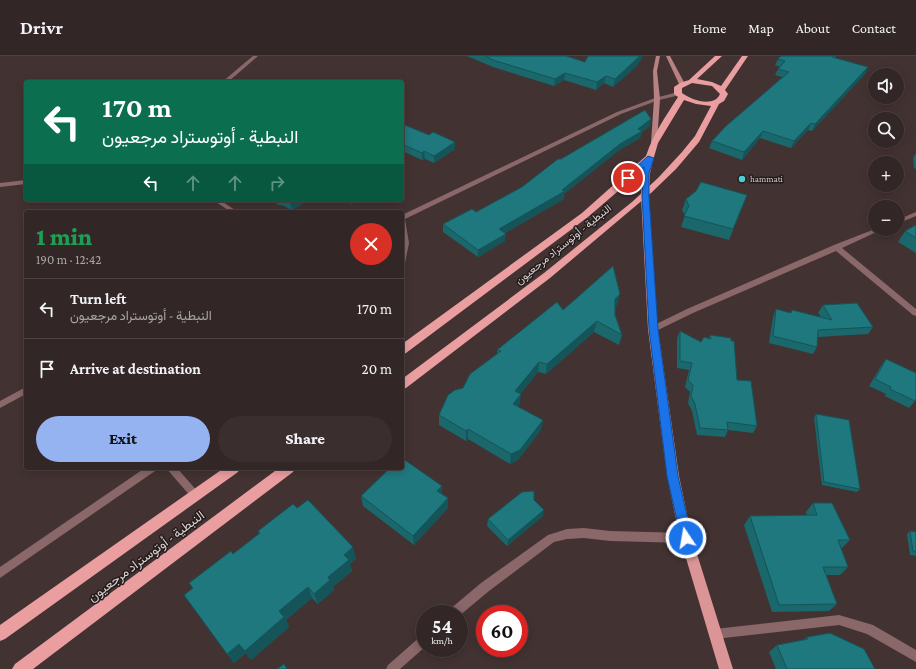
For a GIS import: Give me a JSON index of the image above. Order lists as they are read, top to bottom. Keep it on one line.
{"streets":{"highway":["النبطية - أوتوستراد مرجعيون"]},"places":["hammati"],"page":{"header":"Drivr","nav":["Home","Map","About","Contact"],"map_buttons":["+","−"],"turn":["170 m","النبطية - أوتوستراد مرجعيون"],"heading":["1 min","190 m · 12:42"],"list":[{"name":"Turn left","note":"النبطية - أوتوستراد مرجعيون","value":"170 m"},{"name":"Arrive at destination","value":"20 m"}],"buttons":["Exit","Share"],"speed":"54 km/h","limit":"60"}}
